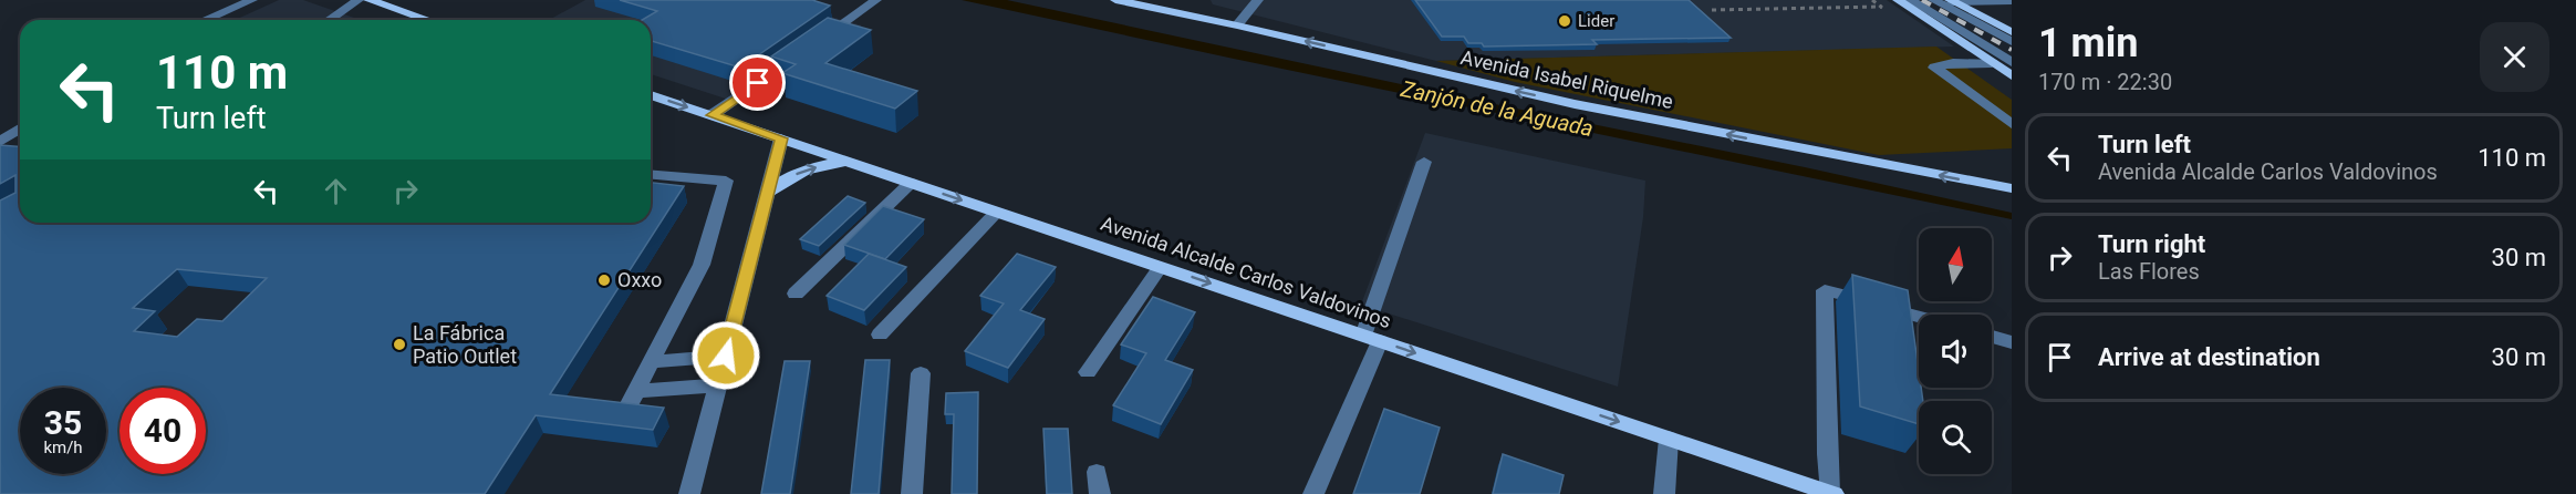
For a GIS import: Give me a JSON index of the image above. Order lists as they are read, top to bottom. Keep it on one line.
{"streets":{"main road":["Avenida Isabel Riquelme","Avenida Alcalde Carlos Valdovinos"]},"one_way":["Avenida Isabel Riquelme","Avenida Alcalde Carlos Valdovinos"],"water":["Zanjón de la Aguada"],"places":["Lider","Oxxo","La Fábrica Patio Outlet"],"north":"top","page":{"heading":["1 min","170 m · 22:30"],"turn":["110 m","Turn left"],"list":[{"name":"Turn left","note":"Avenida Alcalde Carlos Valdovinos","value":"110 m"},{"name":"Turn right","note":"Las Flores","value":"30 m"},{"name":"Arrive at destination","value":"30 m"}],"speed":"35 km/h","limit":"40"}}
